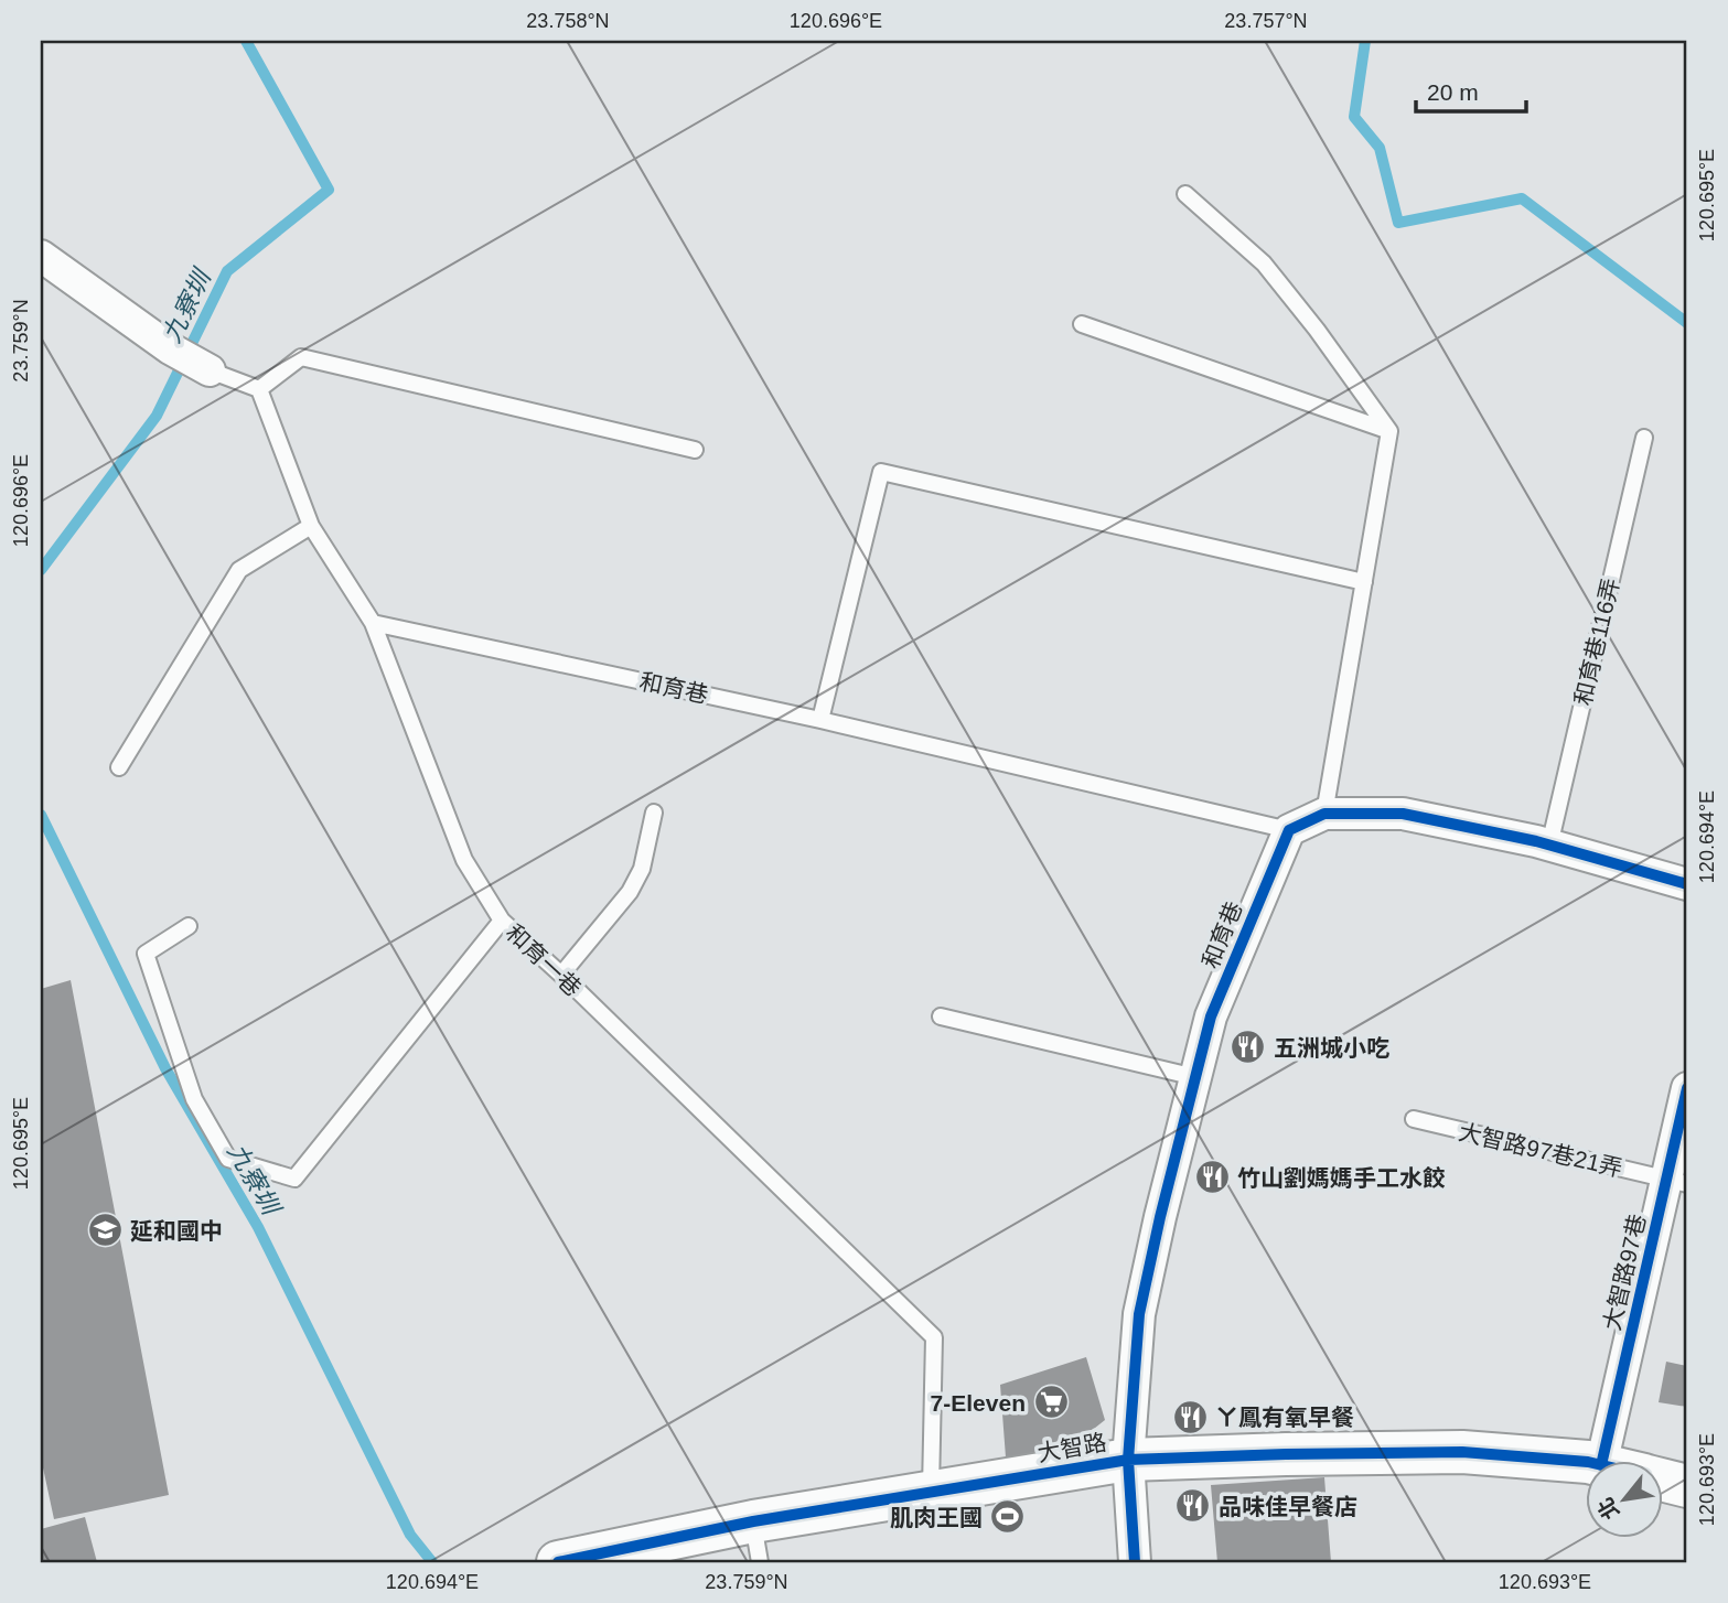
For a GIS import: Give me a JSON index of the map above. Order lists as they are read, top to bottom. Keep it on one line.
{"streets":{"street":["和育巷","大智路97巷","大智路"],"lane":["和育巷116弄","和育一巷","大智路97巷21弄"]},"crossings":[["和育巷","和育一巷"],["和育巷","大智路"],["和育一巷","大智路"],["大智路97巷21弄","大智路97巷"]],"water":["九寮圳"],"places":{"restaurant":["五洲城小吃","竹山劉媽媽手工水餃","ㄚ鳳有氧早餐","品味佳早餐店"],"school or university":["延和國中"],"supermarket":["7-Eleven"],"sports":["肌肉王國"]},"scale_bar":"20 m","north":"bottom left","coordinates":["23.758°N","120.696°E","23.757°N","120.695°E","23.759°N","120.694°E","120.693°E"]}
